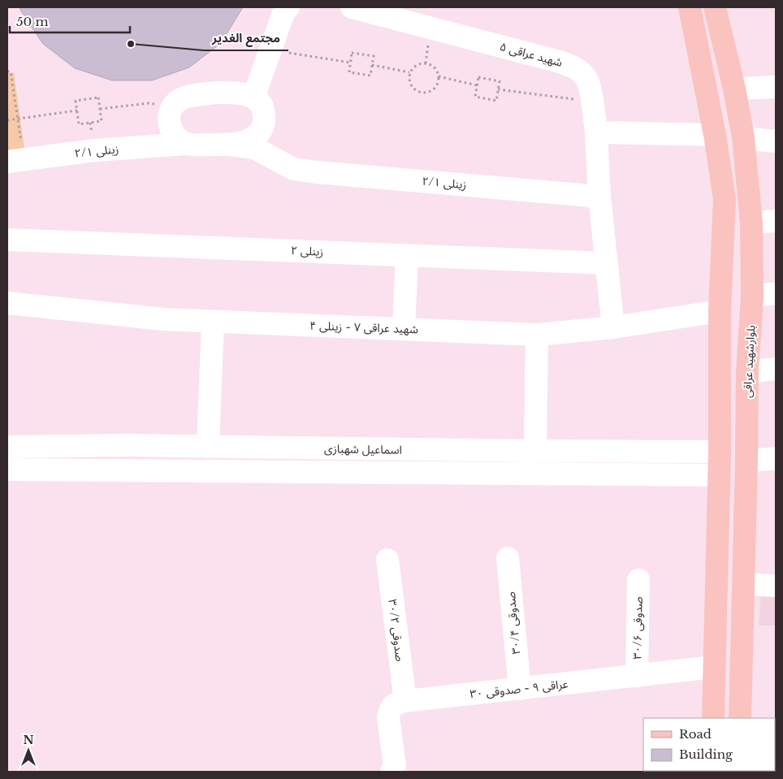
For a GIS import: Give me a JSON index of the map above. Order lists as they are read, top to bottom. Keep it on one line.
{"streets":{"main road":["بلوارشهید عراقی"],"street":["شهید عراقی ۵","زینلی ۲/۱","زینلی ۲","شهید عراقی ۷ - زینلی ۴","اسماعیل شهبازی","صدوقی ۳۰/۴","صدوقی ۳۰/۶","صدوقی ۳۰/۲","عراقی ۹ - صدوقی ۳۰"]},"crossings":[["صدوقی ۳۰/۴","عراقی ۹ - صدوقی ۳۰"],["صدوقی ۳۰/۶","عراقی ۹ - صدوقی ۳۰"],["صدوقی ۳۰/۲","عراقی ۹ - صدوقی ۳۰"]],"places":["مجتمع الغدیر"],"legend":["Road","Building"],"scale_bar":"50 m","north":"top"}
